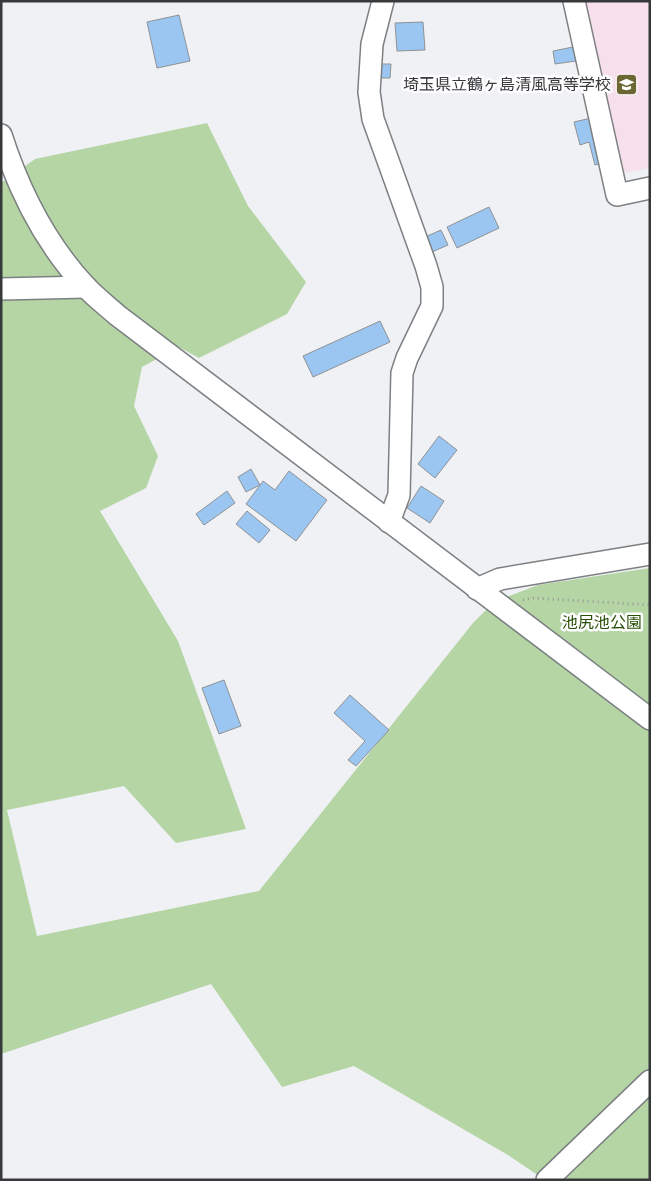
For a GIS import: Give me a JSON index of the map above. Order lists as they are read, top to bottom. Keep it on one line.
{"parks":["池尻池公園"],"places":{"school or university":["埼玉県立鶴ヶ島清風高等学校"]}}
